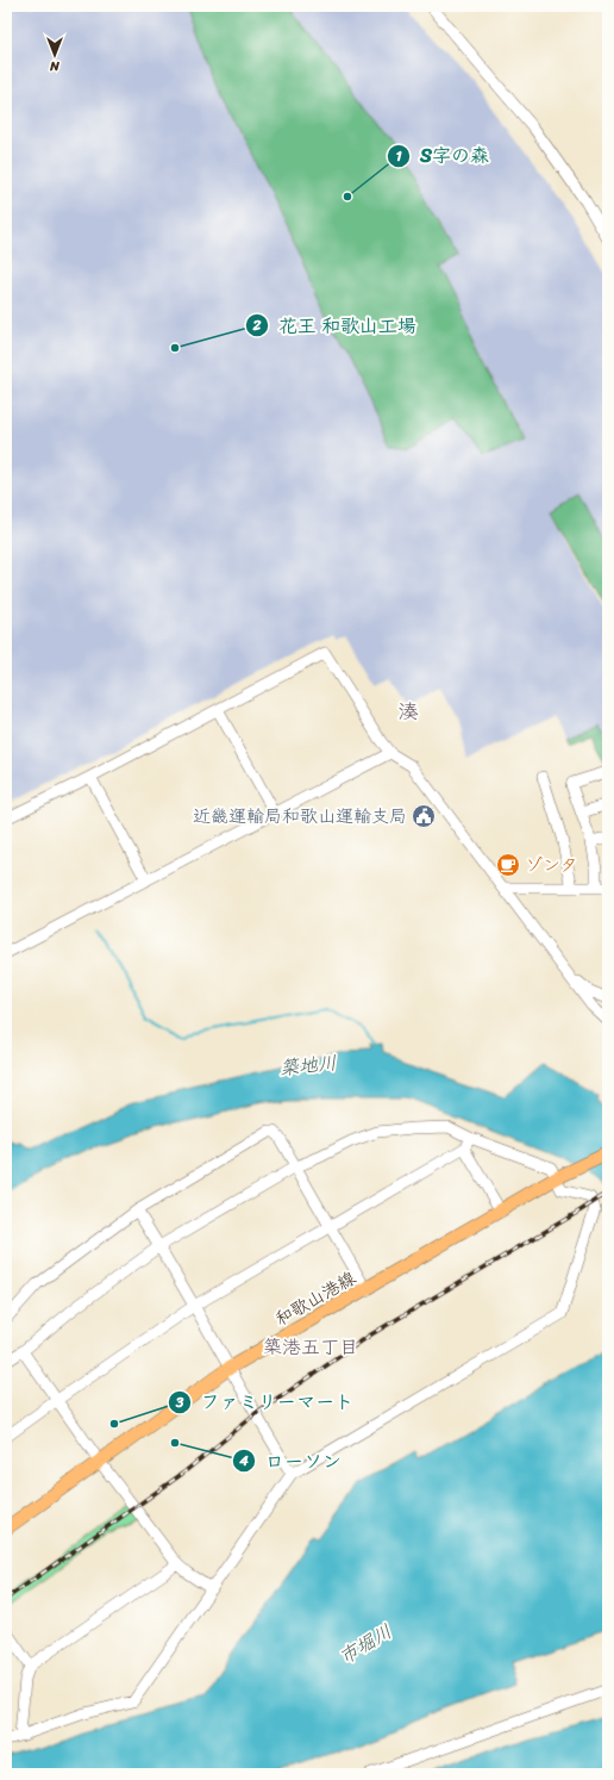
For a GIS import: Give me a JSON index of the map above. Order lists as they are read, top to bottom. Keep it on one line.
{"streets":{"main road":["和歌山港線"]},"districts":["湊","築港五丁目"],"water":["築地川","市堀川"],"places":{"other":["S字の森","花王 和歌山工場","ファミリーマート","ローソン"],"public building":["近畿運輸局和歌山運輸支局"],"cafe":["ゾンタ"]},"north":"bottom"}
